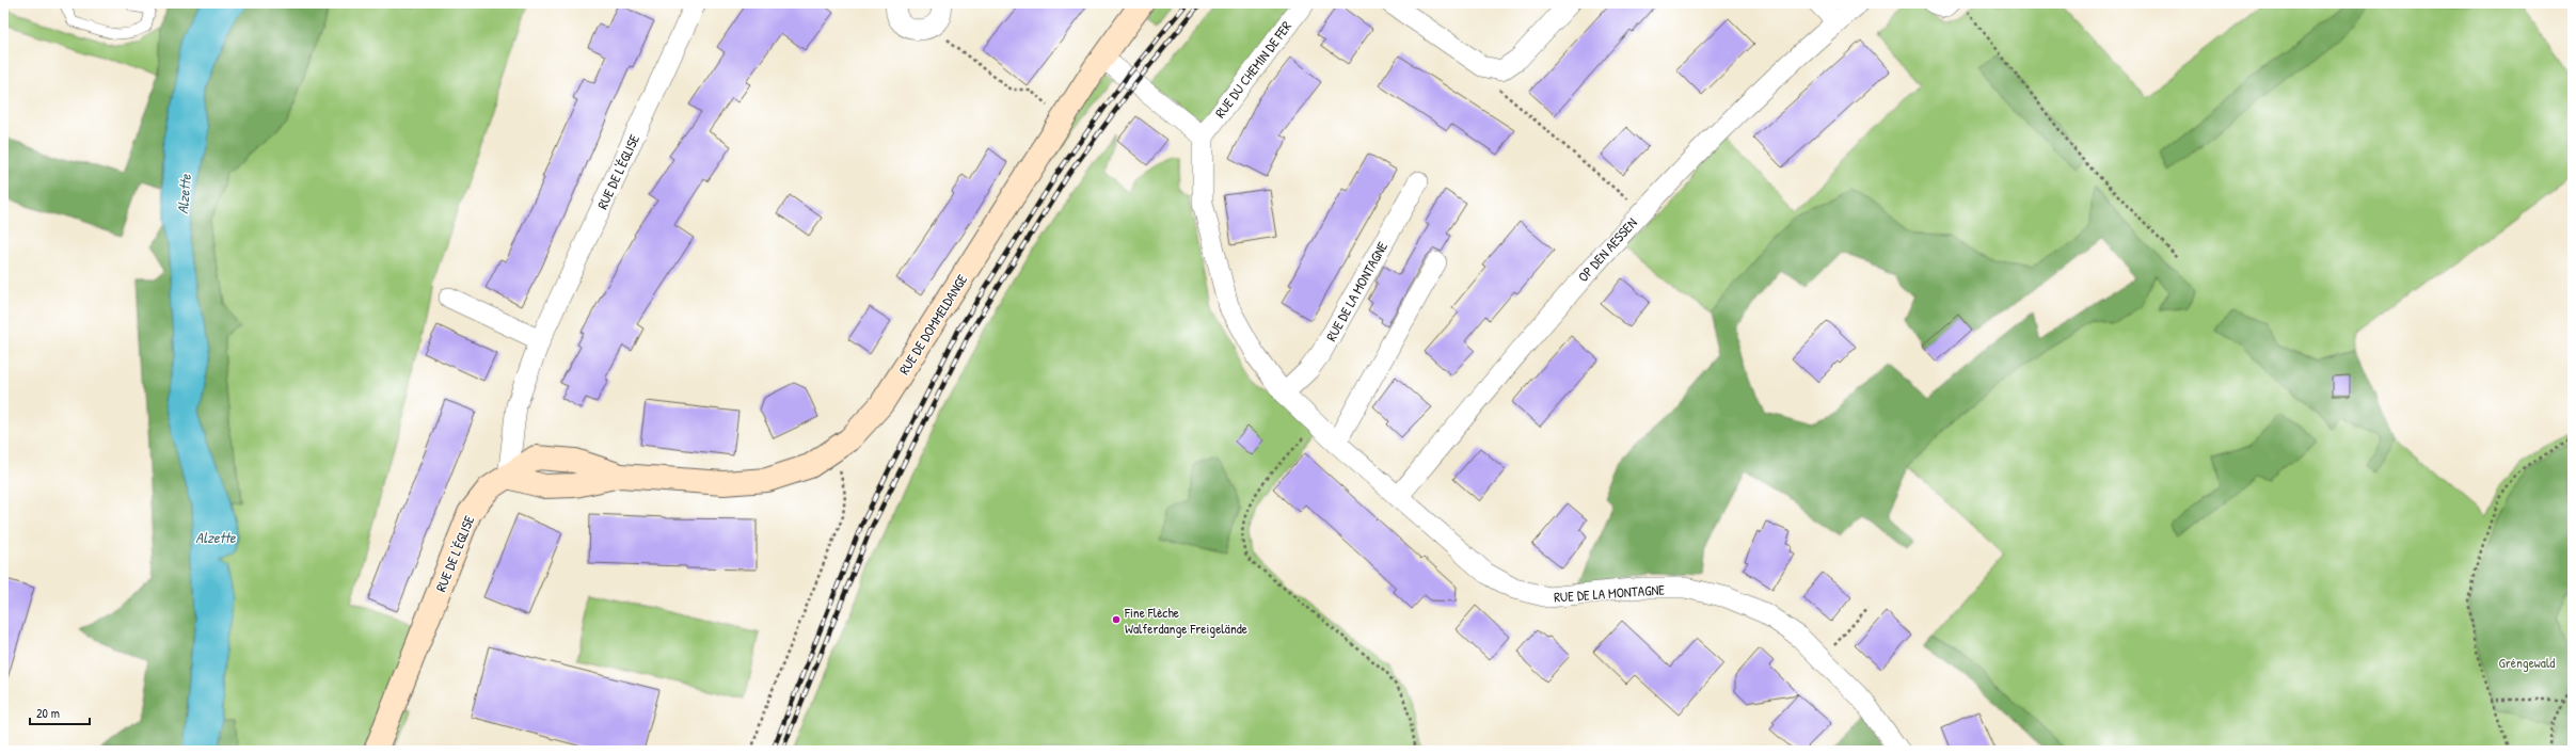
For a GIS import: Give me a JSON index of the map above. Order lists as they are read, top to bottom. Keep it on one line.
{"streets":{"main road":["RUE DE L'ÉGLISE","RUE DE DOMMELDANGE"],"street":["RUE DU CHEMIN DE FER","OP DEN AESSEN","RUE DE LA MONTAGNE"]},"crossings":[["RUE DU CHEMIN DE FER","RUE DE LA MONTAGNE"],["RUE DE L'ÉGLISE","RUE DE DOMMELDANGE"],["OP DEN AESSEN","RUE DE LA MONTAGNE"]],"water":["Alzette"],"parks":["Gréngewald"],"places":["Fine Flèche Walferdange Freigelände"],"scale_bar":"20 m"}
